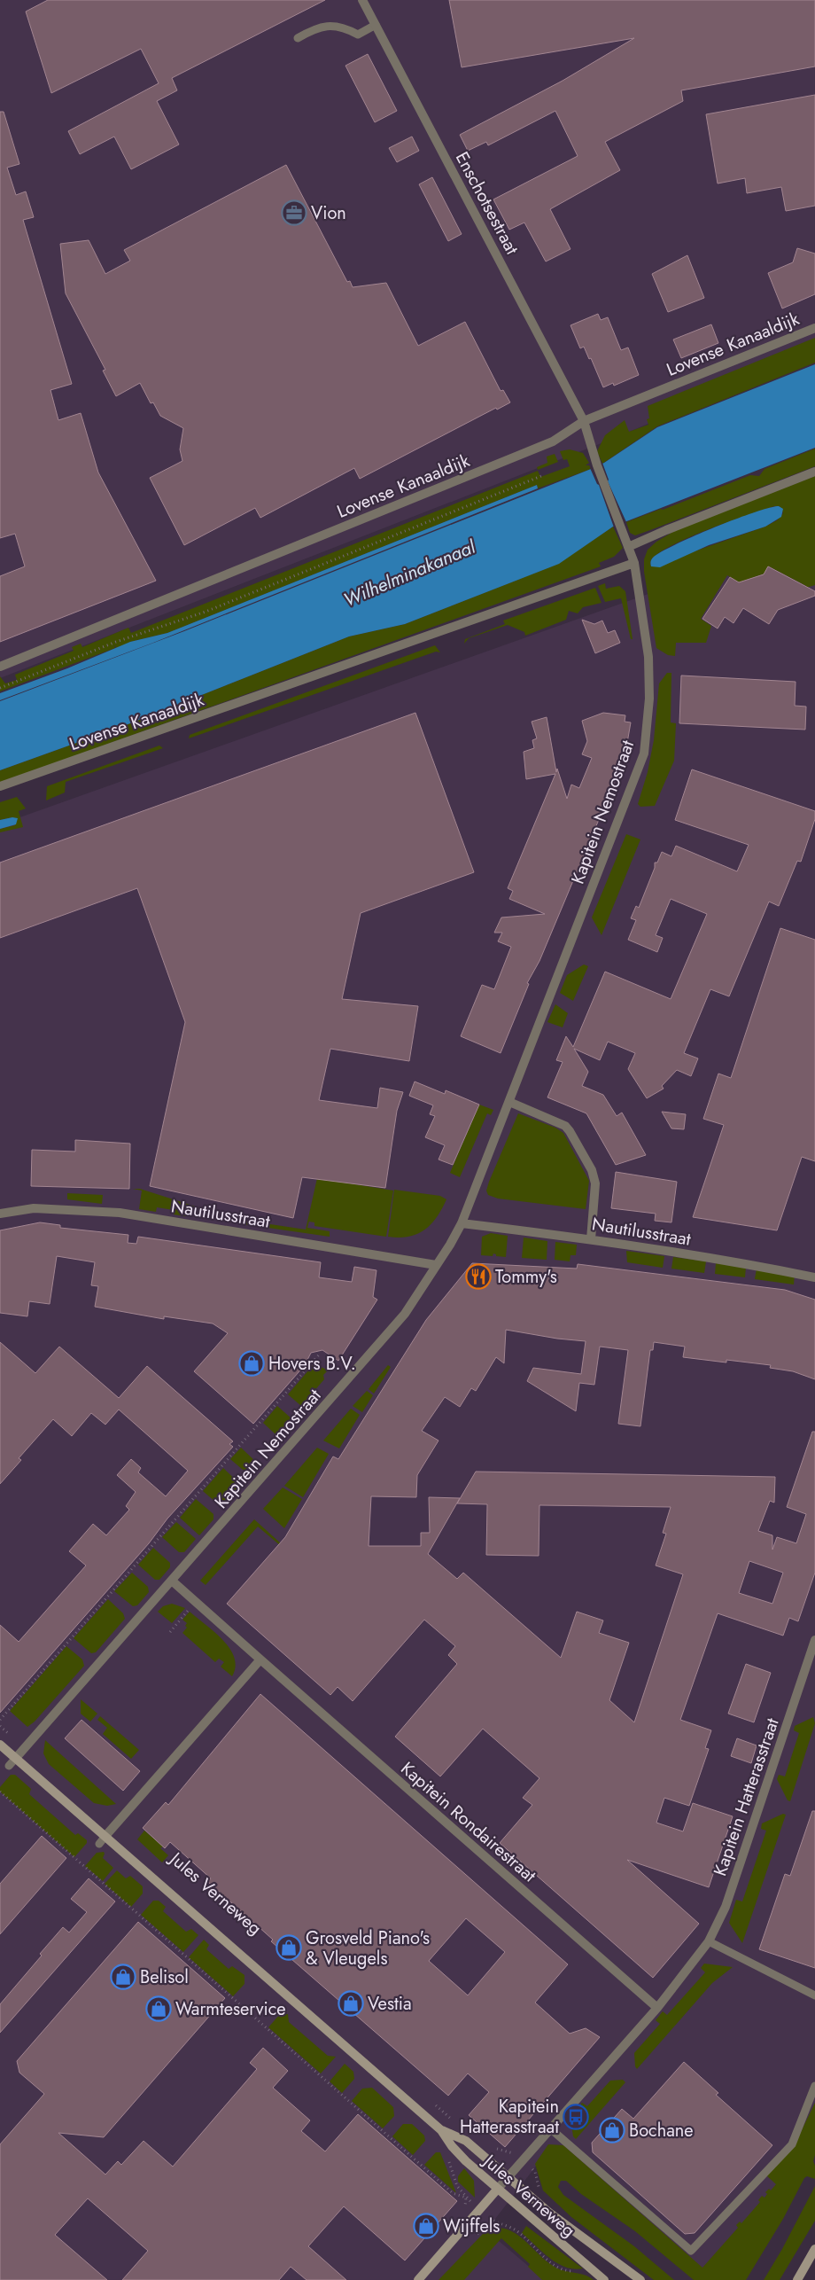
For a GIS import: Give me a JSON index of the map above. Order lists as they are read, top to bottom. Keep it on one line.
{"streets":{"street":["Enschotsestraat","Lovense Kanaaldijk","Kapitein Nemostraat","Nautilusstraat","Kapitein Hatterasstraat","Kapitein Rondairestraat","Jules Verneweg"]},"crossings":[["Enschotsestraat","Lovense Kanaaldijk"],["Enschotsestraat","Kapitein Nemostraat"],["Lovense Kanaaldijk","Kapitein Nemostraat"],["Kapitein Nemostraat","Nautilusstraat"],["Kapitein Nemostraat","Jules Verneweg"],["Kapitein Hatterasstraat","Kapitein Rondairestraat"],["Kapitein Hatterasstraat","Jules Verneweg"]],"water":["Wilhelminakanaal"],"places":{"office":["Vion"],"restaurant":["Tommy's"],"shop":["Hovers B.V.","Grosveld Piano's & Vleugels","Belisol","Vestia","Warmteservice","Bochane","Wijffels"],"bus stop":["Kapitein Hatterasstraat"]}}
